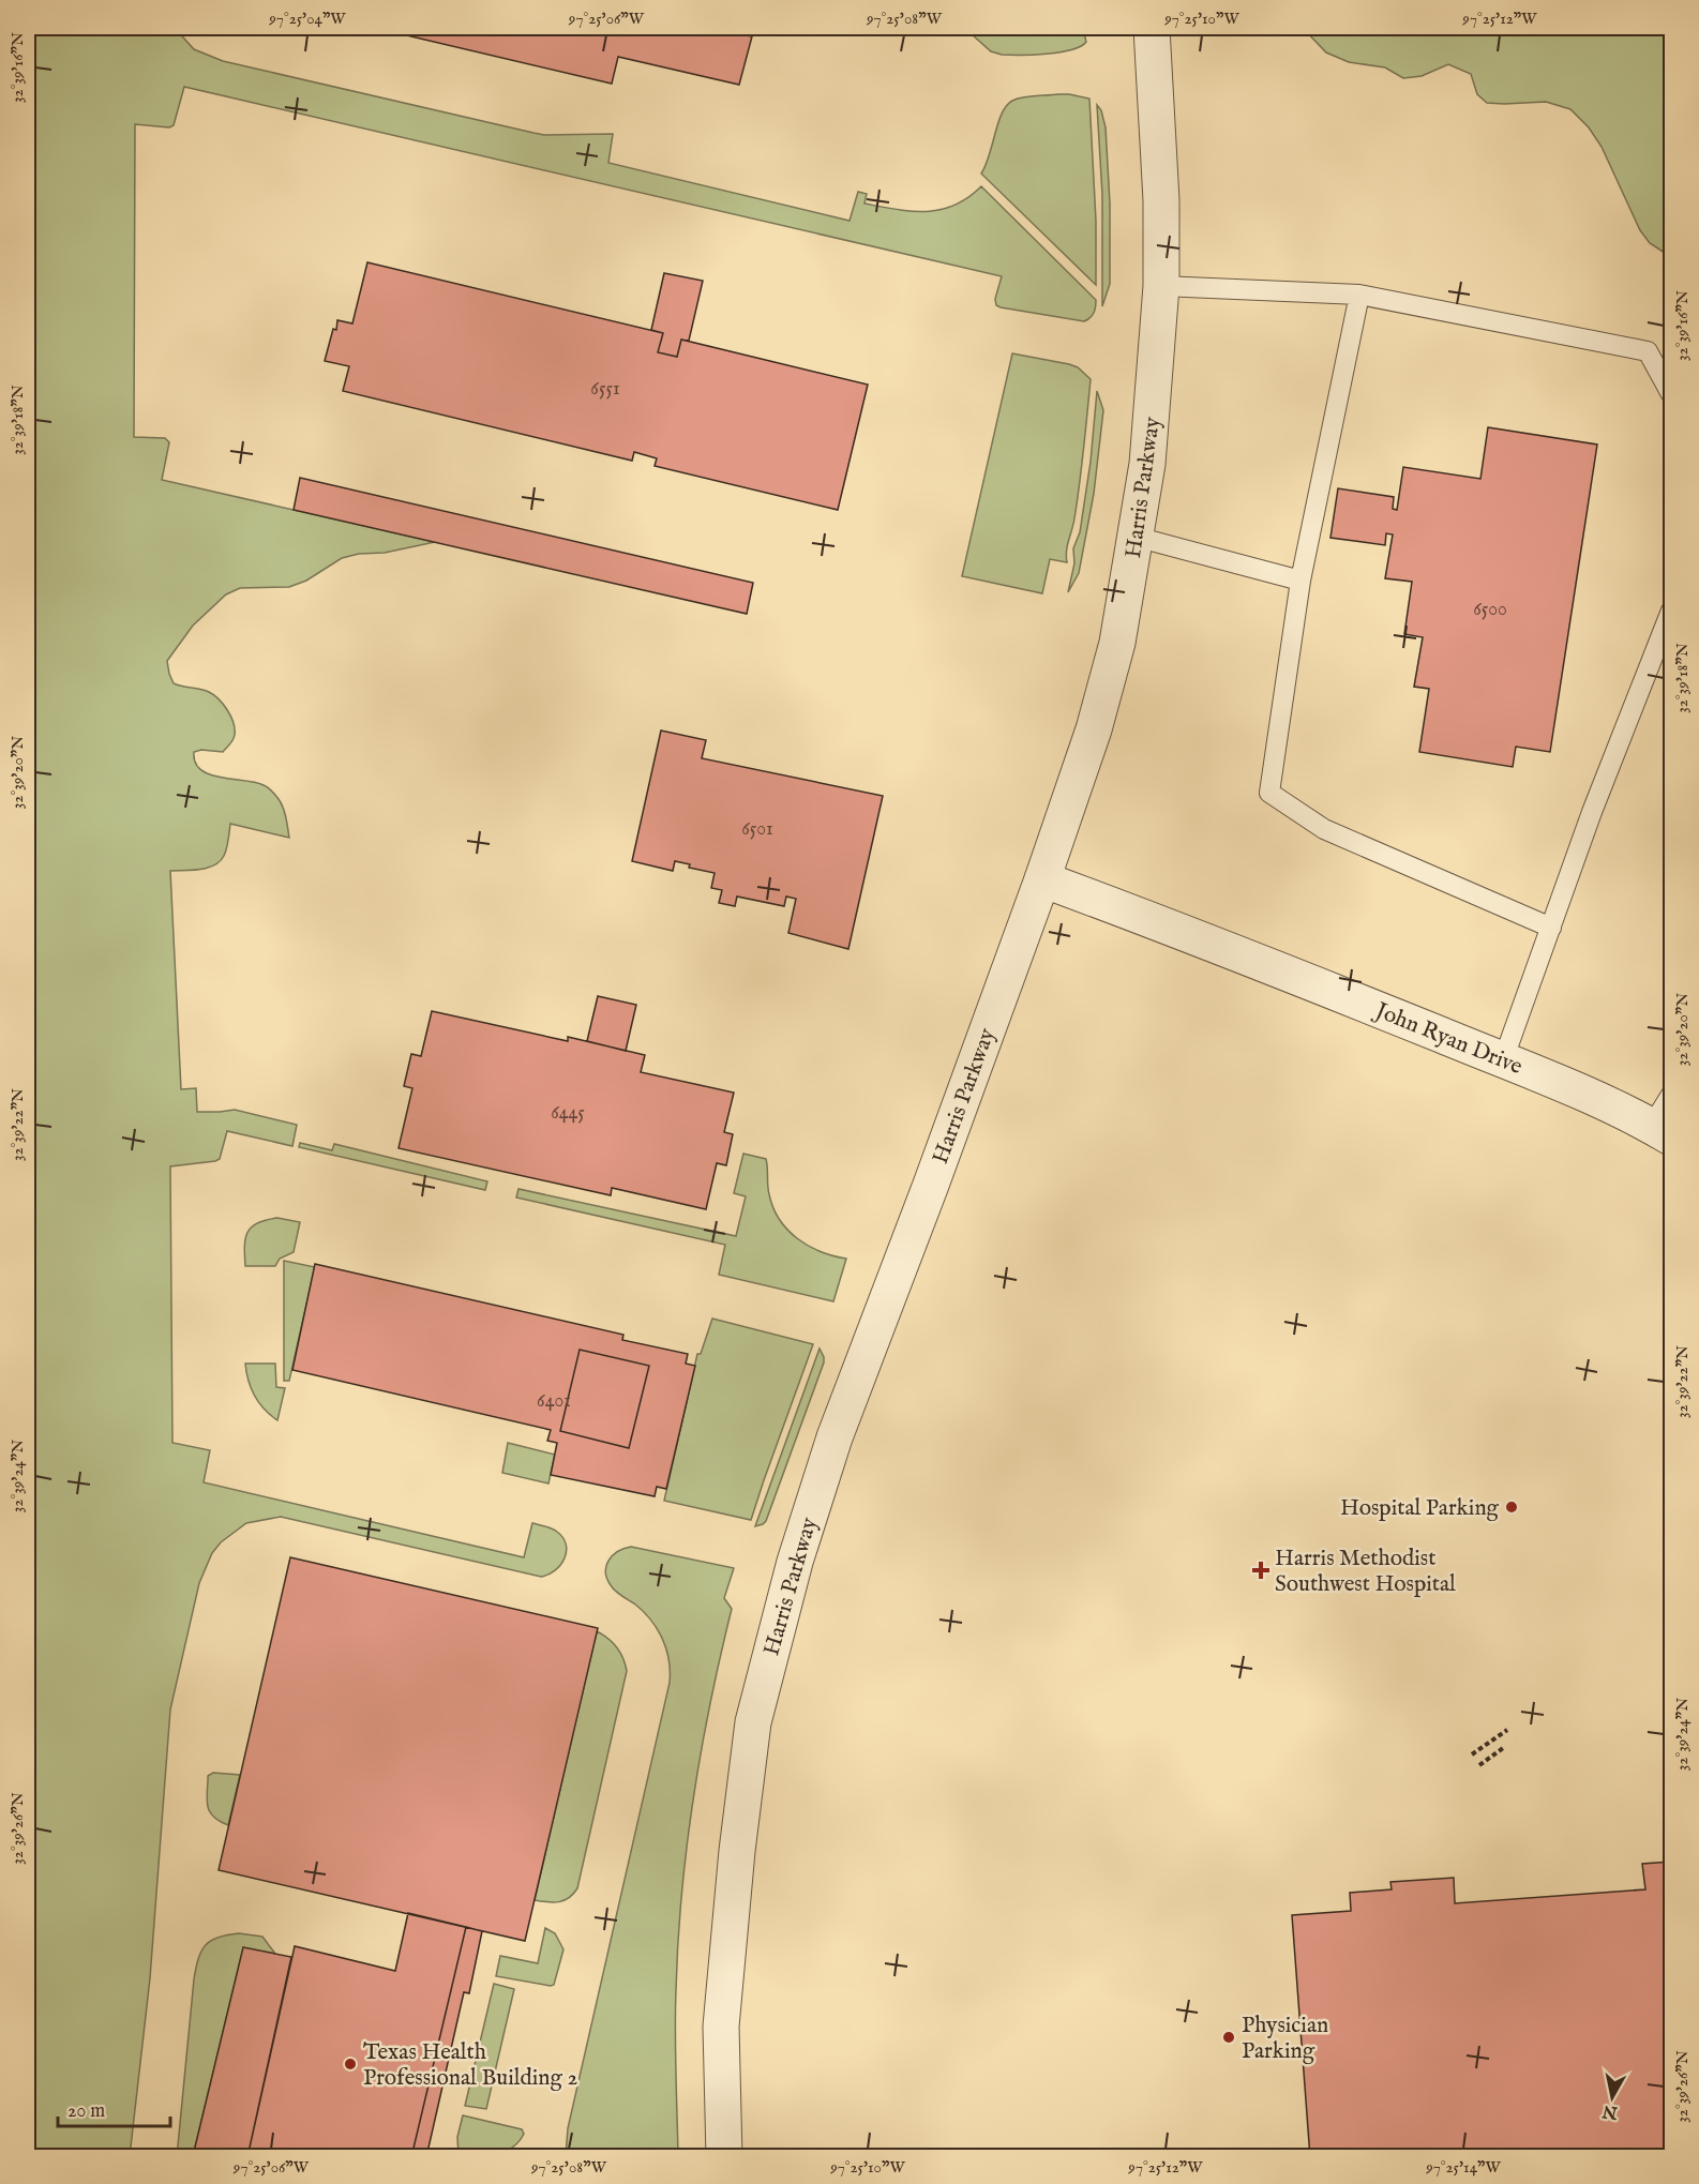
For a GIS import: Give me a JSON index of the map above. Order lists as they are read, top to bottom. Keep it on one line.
{"streets":{"street":["Harris Parkway","John Ryan Drive"]},"crossings":[["Harris Parkway","John Ryan Drive"]],"places":{"other":["Hospital Parking","Physician Parking","Texas Health Professional Building 2"],"health":["Harris Methodist Southwest Hospital"]},"house_numbers":["6551","6500","6501","6445","6401"],"scale_bar":"20 m","north":"bottom","coordinates":["97°25'04\"W","97°25'06\"W","97°25'08\"W","97°25'10\"W","97°25'12\"W","32°39'16\"N","32°39'18\"N","32°39'20\"N","32°39'22\"N","32°39'24\"N","32°39'26\"N","97°25'14\"W"]}
